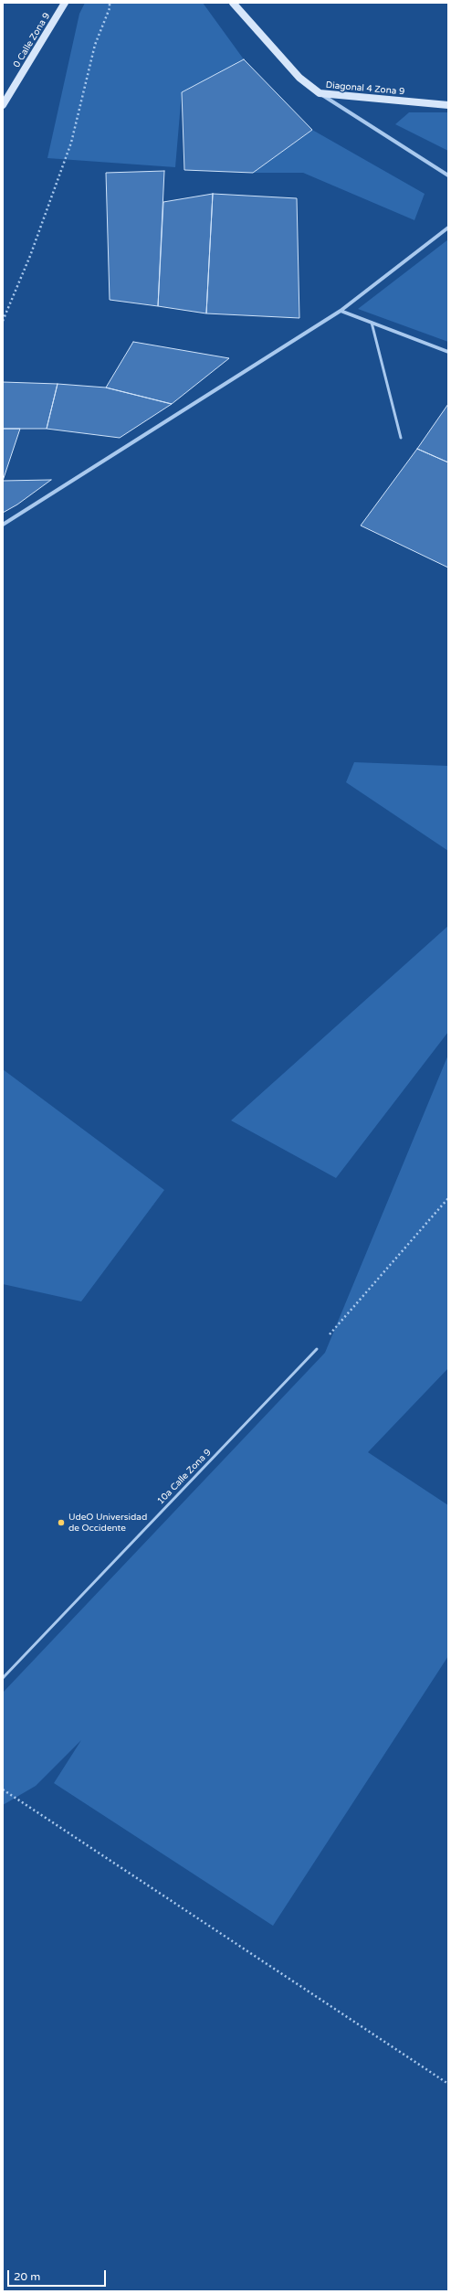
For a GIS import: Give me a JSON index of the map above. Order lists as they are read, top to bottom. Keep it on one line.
{"streets":{"main road":["0 Calle Zona 9","Diagonal 4 Zona 9"],"lane":["10a Calle Zona 9"]},"places":["UdeO Universidad de Occidente"],"scale_bar":"20 m"}
